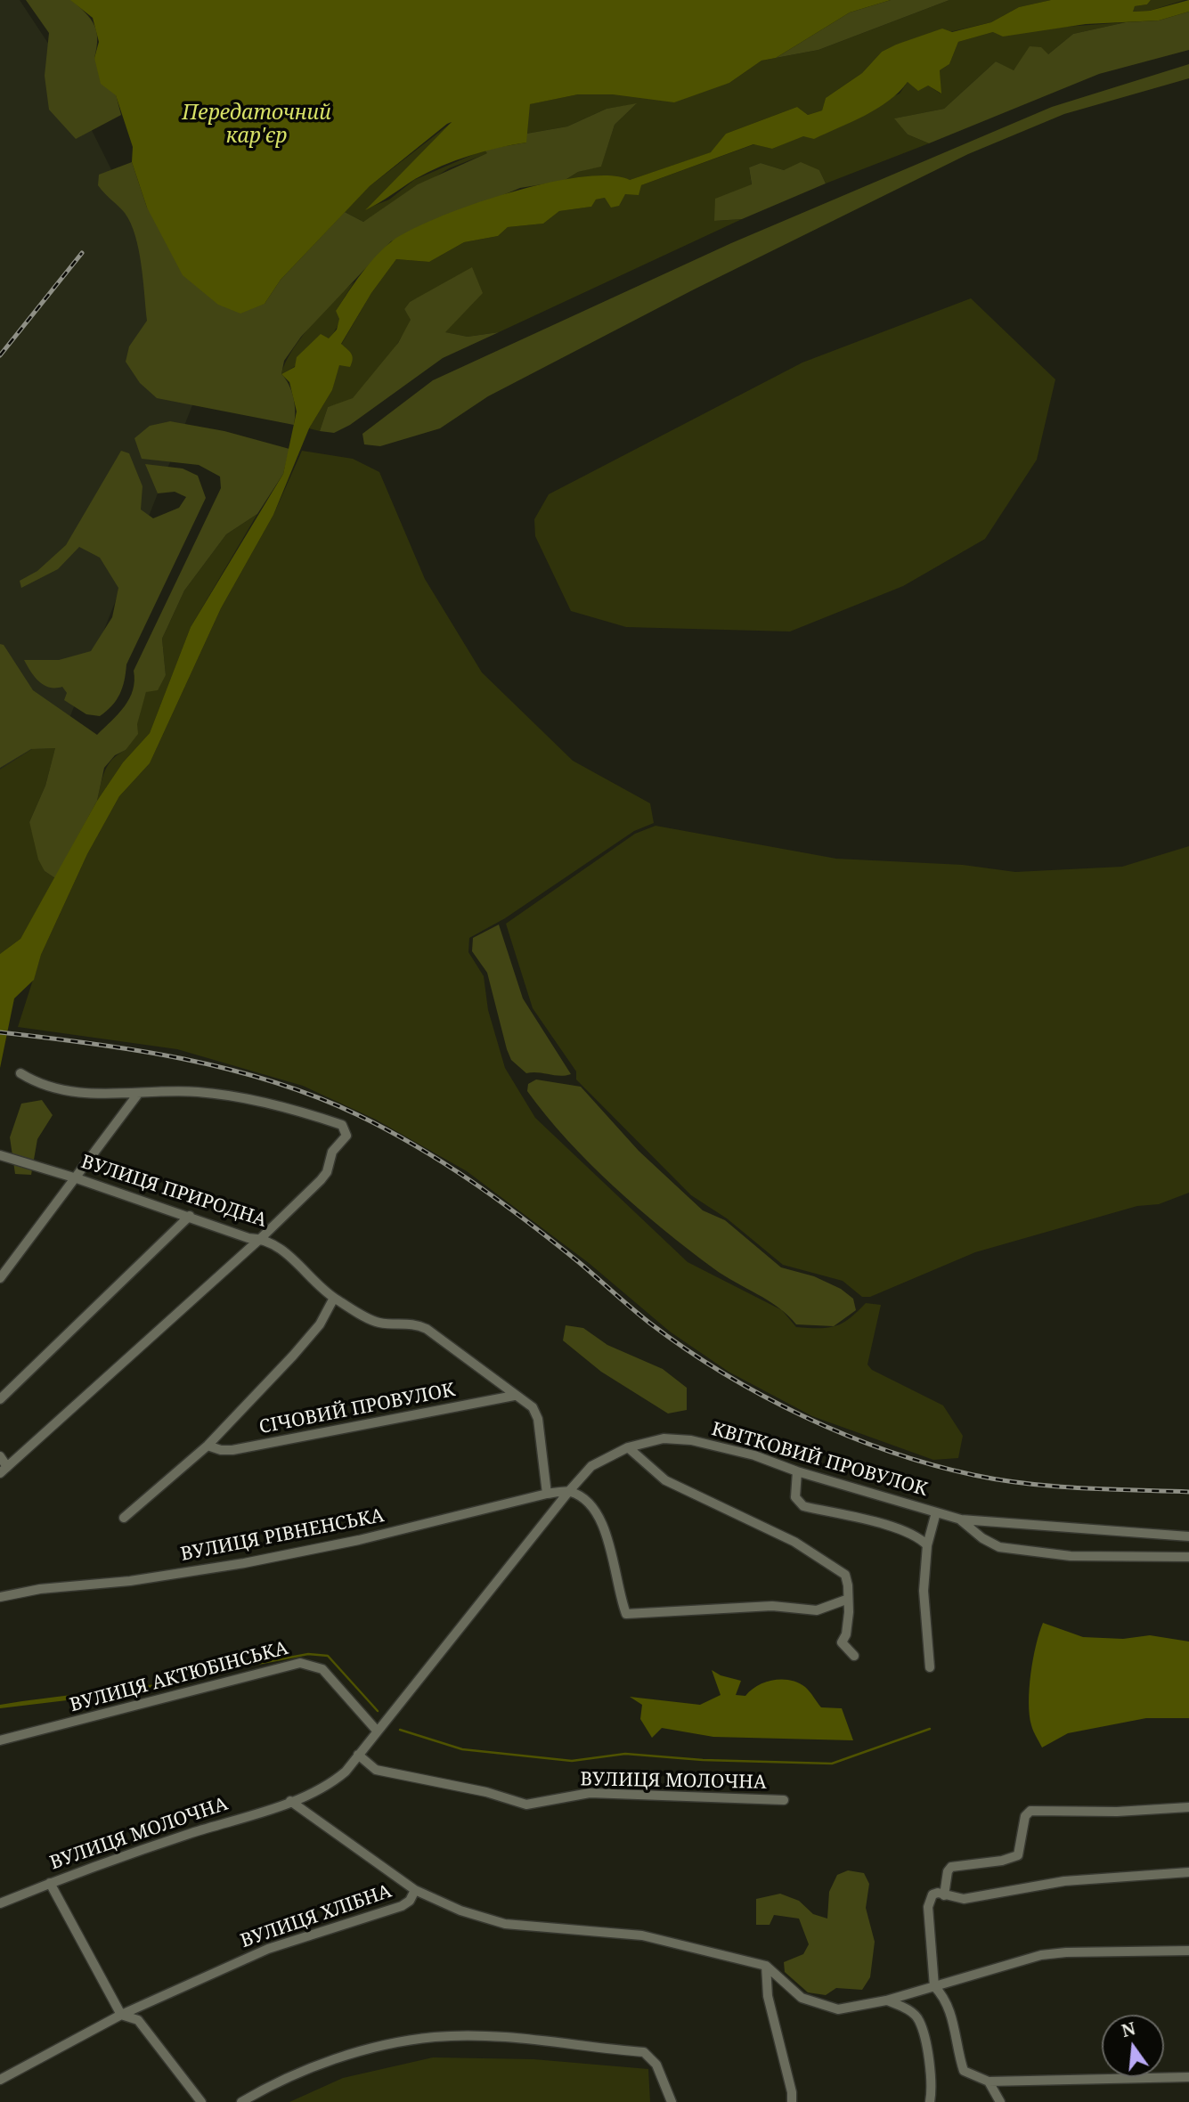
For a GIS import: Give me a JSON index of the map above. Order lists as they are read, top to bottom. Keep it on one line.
{"streets":{"street":["ВУЛИЦЯ ПРИРОДНА","СІЧОВИЙ ПРОВУЛОК","КВІТКОВИЙ ПРОВУЛОК","ВУЛИЦЯ РІВНЕНСЬКА","ВУЛИЦЯ АКТЮБІНСЬКА","ВУЛИЦЯ МОЛОЧНА","ВУЛИЦЯ ХЛІБНА"]},"crossings":[["ВУЛИЦЯ ПРИРОДНА","СІЧОВИЙ ПРОВУЛОК"],["ВУЛИЦЯ ПРИРОДНА","ВУЛИЦЯ РІВНЕНСЬКА"],["КВІТКОВИЙ ПРОВУЛОК","ВУЛИЦЯ РІВНЕНСЬКА"],["КВІТКОВИЙ ПРОВУЛОК","ВУЛИЦЯ АКТЮБІНСЬКА"],["КВІТКОВИЙ ПРОВУЛОК","ВУЛИЦЯ МОЛОЧНА"]],"water":["Передаточний кар'єр"],"north":"top"}
